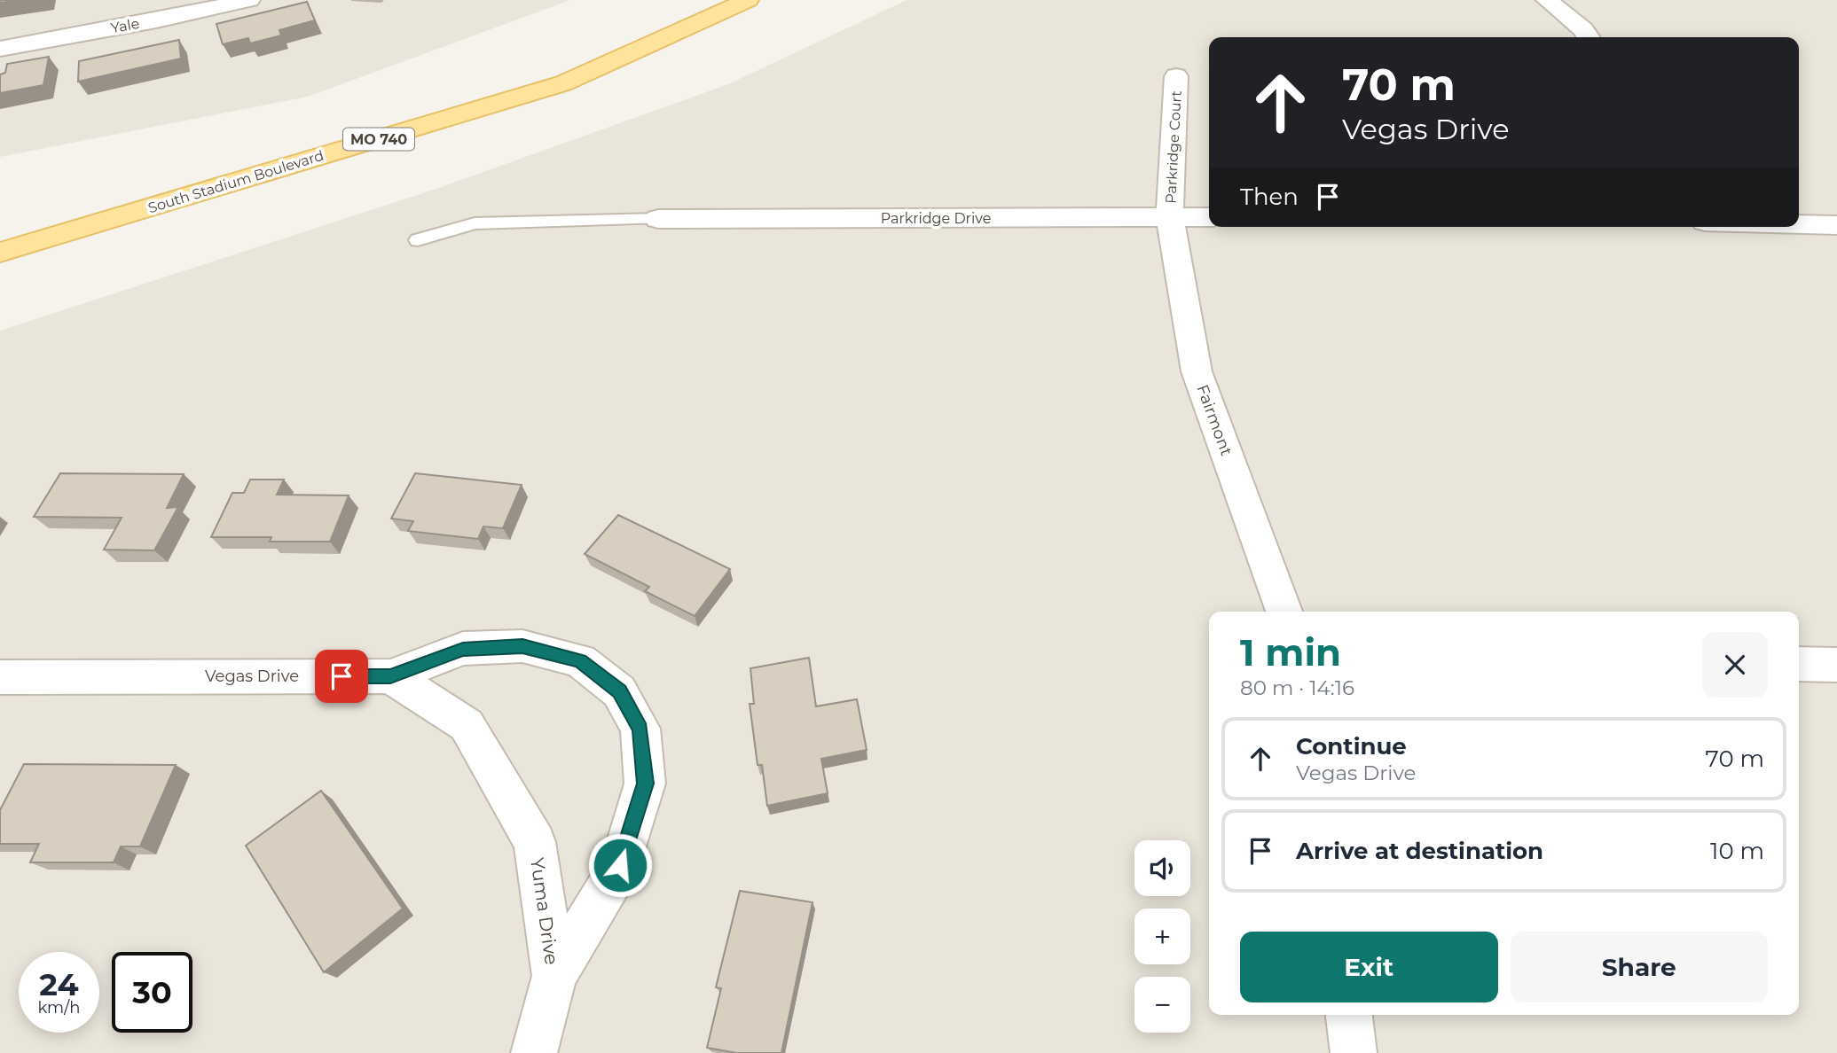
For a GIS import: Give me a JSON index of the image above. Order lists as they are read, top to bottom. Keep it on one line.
{"streets":{"main road":["MO 740","South Stadium Boulevard"],"street":["Yale","Parkridge Court","Parkridge Drive","Fairmont","Vegas Drive","Yuma Drive"]},"crossings":[["Parkridge Court","Parkridge Drive"],["Parkridge Court","Fairmont"],["Parkridge Drive","Fairmont"],["Vegas Drive","Yuma Drive"]],"page":{"turn":["70 m","Vegas Drive"],"then":"Then","heading":["1 min","80 m · 14:16"],"list":[{"name":"Continue","note":"Vegas Drive","value":"70 m"},{"name":"Arrive at destination","value":"10 m"}],"map_buttons":["+","−"],"buttons":["Exit","Share"],"speed":"24 km/h","limit":"30"}}
